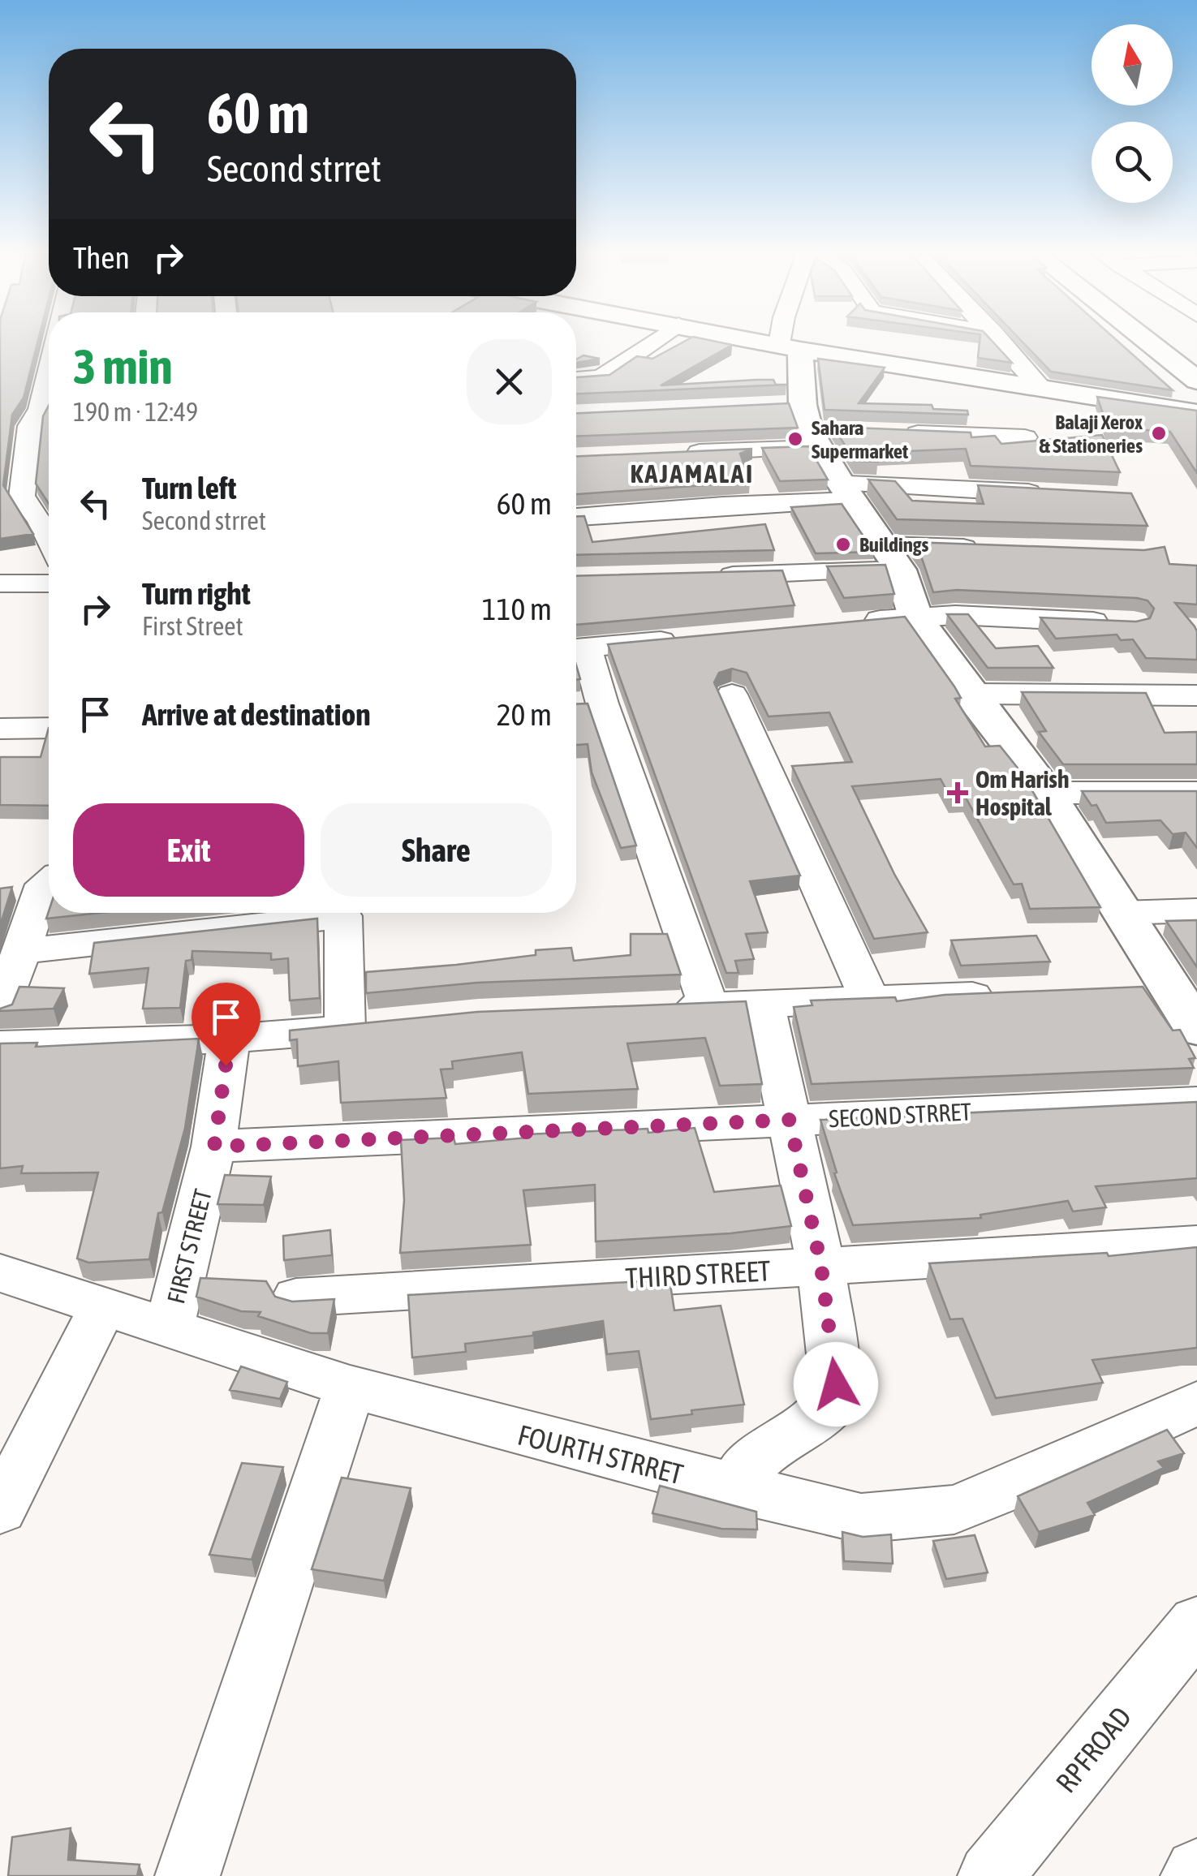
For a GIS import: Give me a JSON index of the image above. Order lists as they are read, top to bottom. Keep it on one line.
{"streets":{"street":["SECOND STRRET","FIRST STREET","THIRD STREET","FOURTH STRRET","RPFROAD"]},"crossings":[["SECOND STRRET","FIRST STREET"],["FIRST STREET","FOURTH STRRET"]],"districts":["KAJAMALAI"],"places":{"other":["Balaji Xerox & Stationeries","Sahara Supermarket","Buildings"],"health":["Om Harish Hospital"]},"north":"top","page":{"turn":["60 m","Second strret"],"then":"Then","heading":["3 min","190 m · 12:49"],"list":[{"name":"Turn left","note":"Second strret","value":"60 m"},{"name":"Turn right","note":"First Street","value":"110 m"},{"name":"Arrive at destination","value":"20 m"}],"buttons":["Exit","Share"]}}
